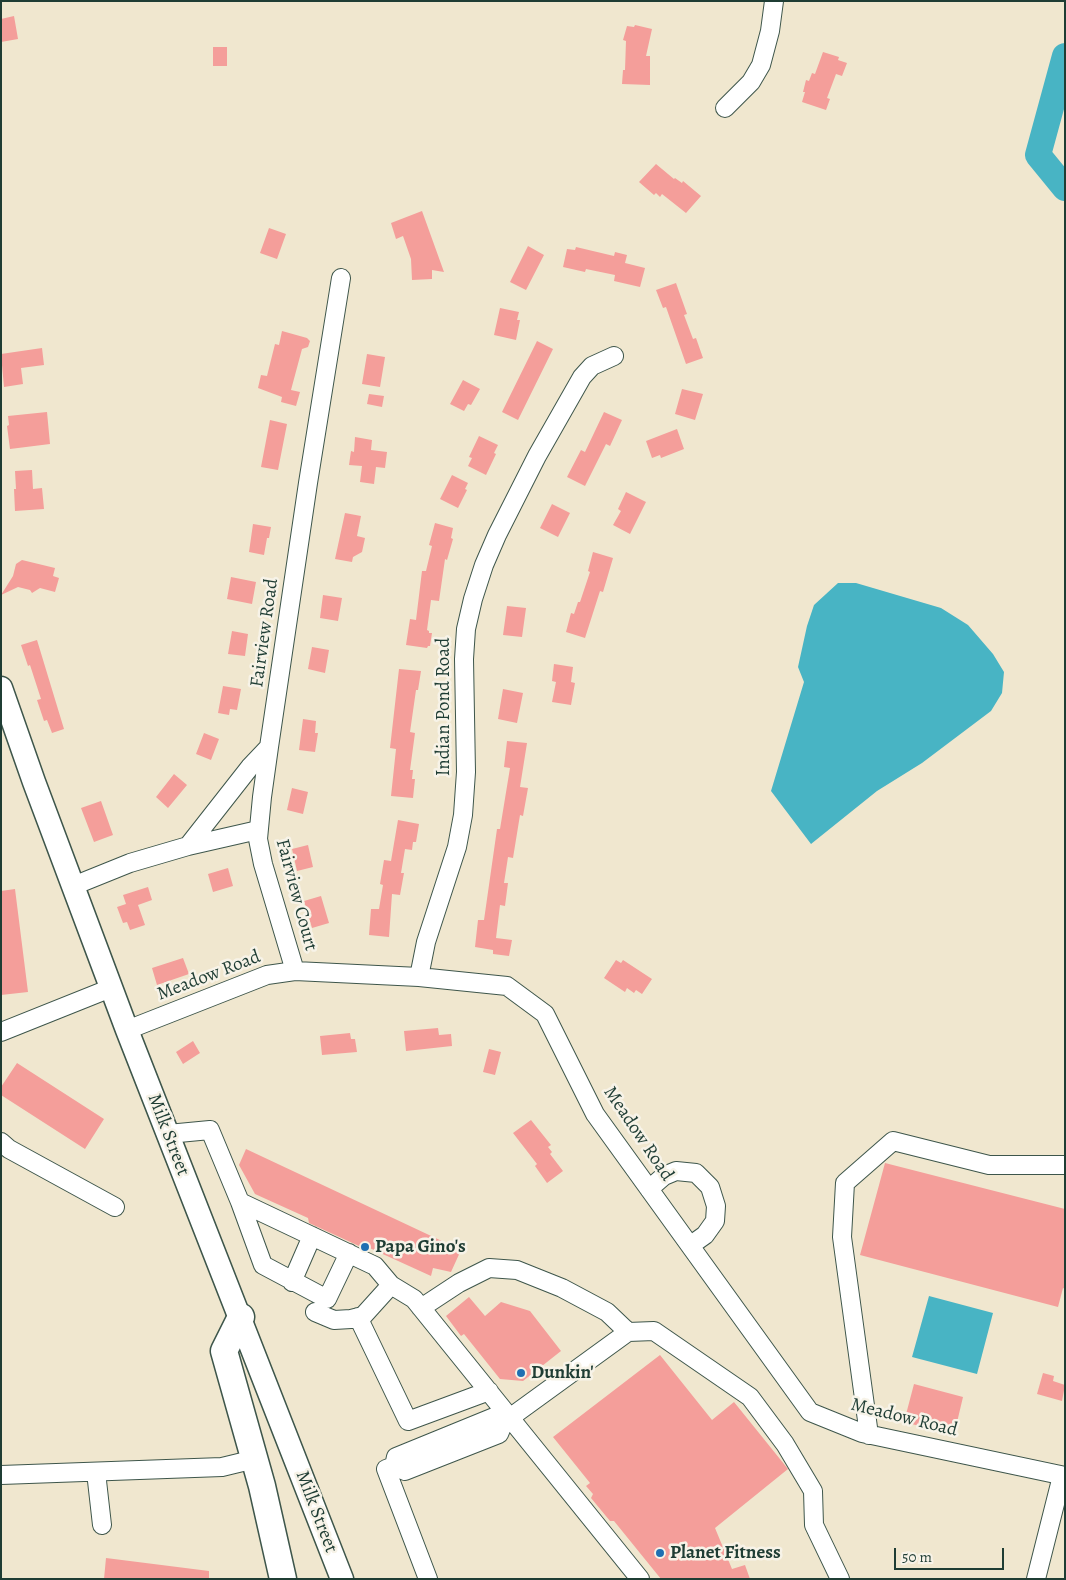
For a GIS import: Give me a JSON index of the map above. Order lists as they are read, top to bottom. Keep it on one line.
{"streets":{"main road":["Milk Street"],"street":["Fairview Road","Indian Pond Road","Fairview Court","Meadow Road"]},"crossings":[["Fairview Road","Fairview Court"],["Indian Pond Road","Meadow Road"],["Fairview Court","Meadow Road"],["Meadow Road","Milk Street"]],"places":["Papa Gino's","Dunkin'","Planet Fitness"],"scale_bar":"50 m"}
